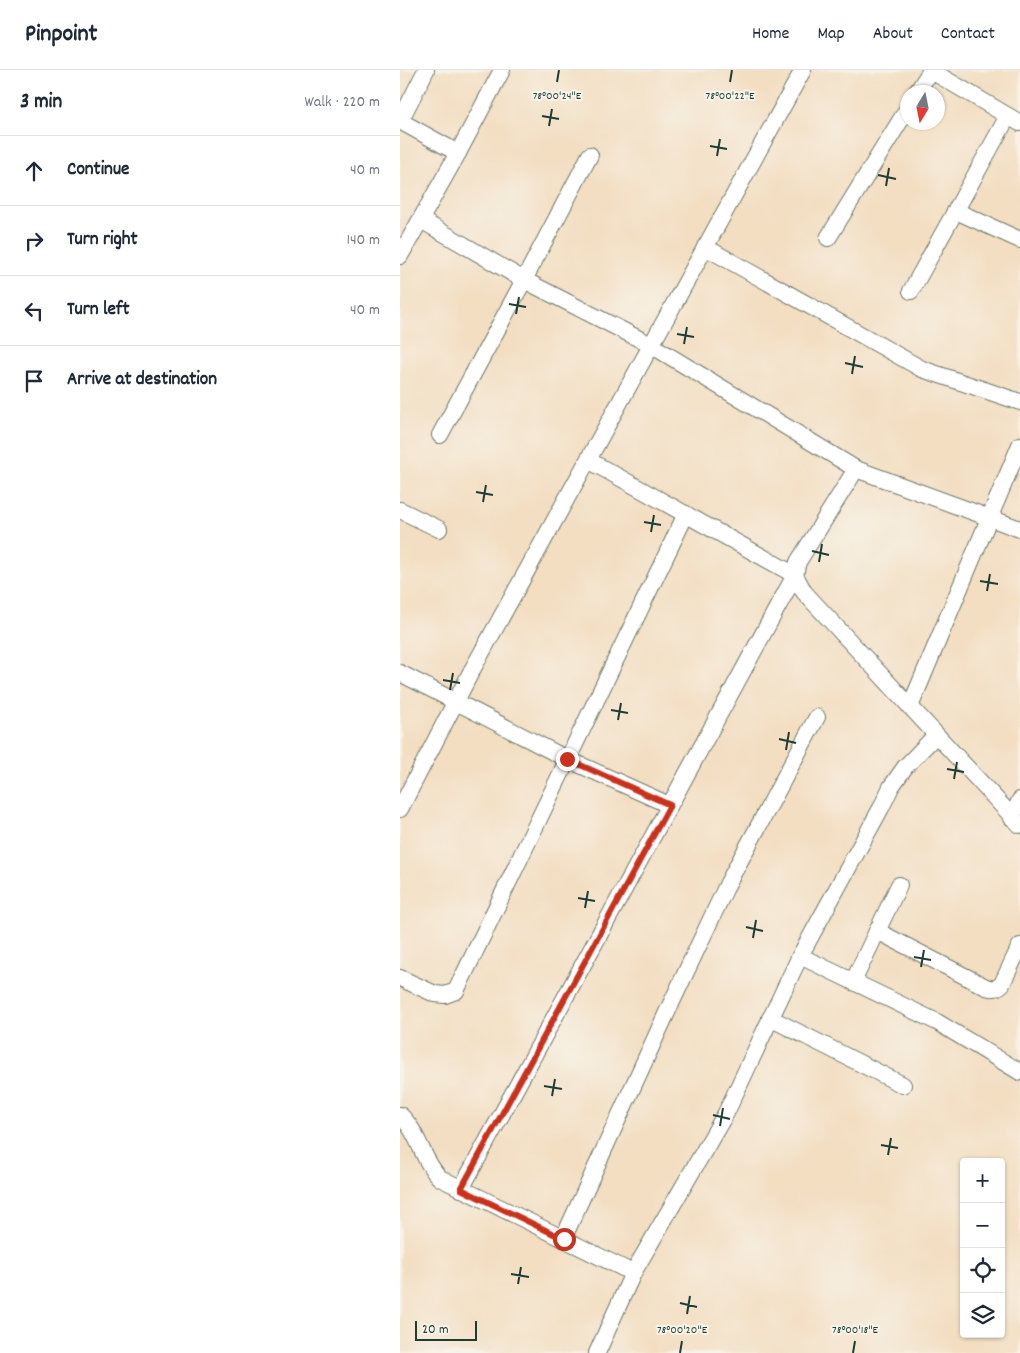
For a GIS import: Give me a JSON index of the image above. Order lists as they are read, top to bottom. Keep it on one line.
{"scale_bar":"20 m","north":"bottom","page":{"header":"Pinpoint","nav":["Home","Map","About","Contact"],"heading":["3 min","Walk · 220 m"],"list":[["Continue","40 m"],["Turn right","140 m"],["Turn left","40 m"],"Arrive at destination"],"map_buttons":["+","−"],"scale":"20 m"},"coordinates":["78°00'24\"E","78°00'22\"E","78°00'20\"E","78°00'18\"E"]}
